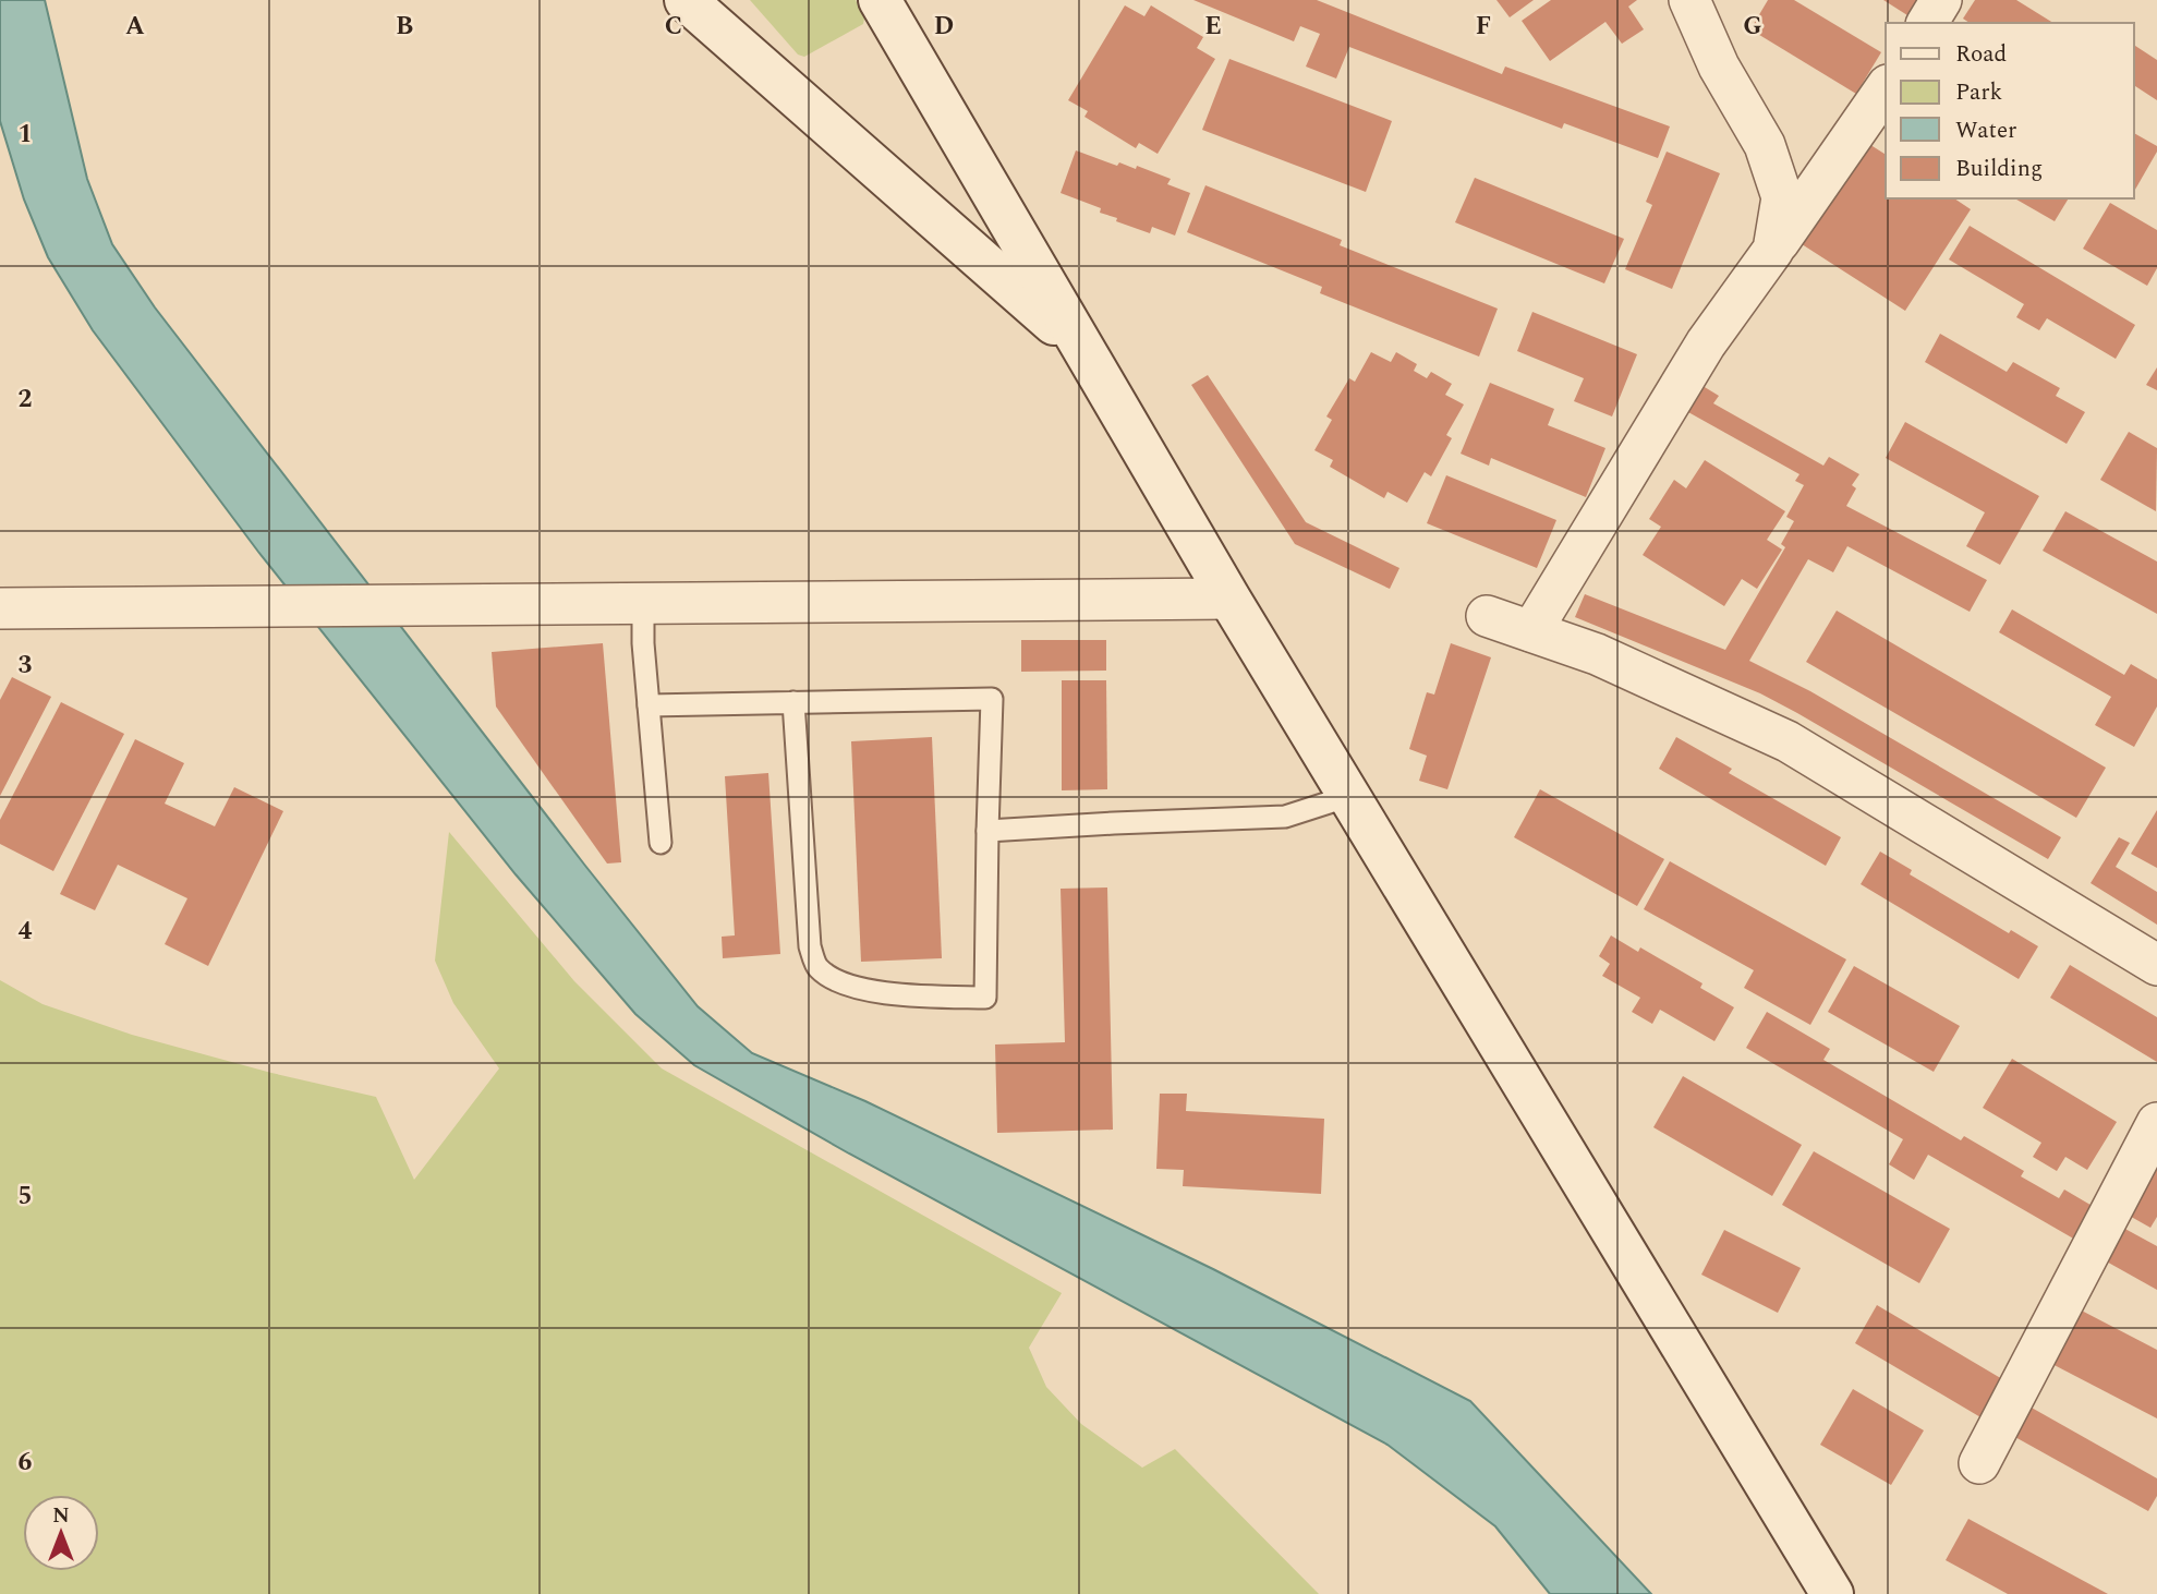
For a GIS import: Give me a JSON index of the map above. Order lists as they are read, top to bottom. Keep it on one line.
{"legend":["Road","Park","Water","Building"],"north":"top","grid":{"columns":["A","B","C","D","E","F","G"],"rows":["1","2","3","4","5","6"]}}
